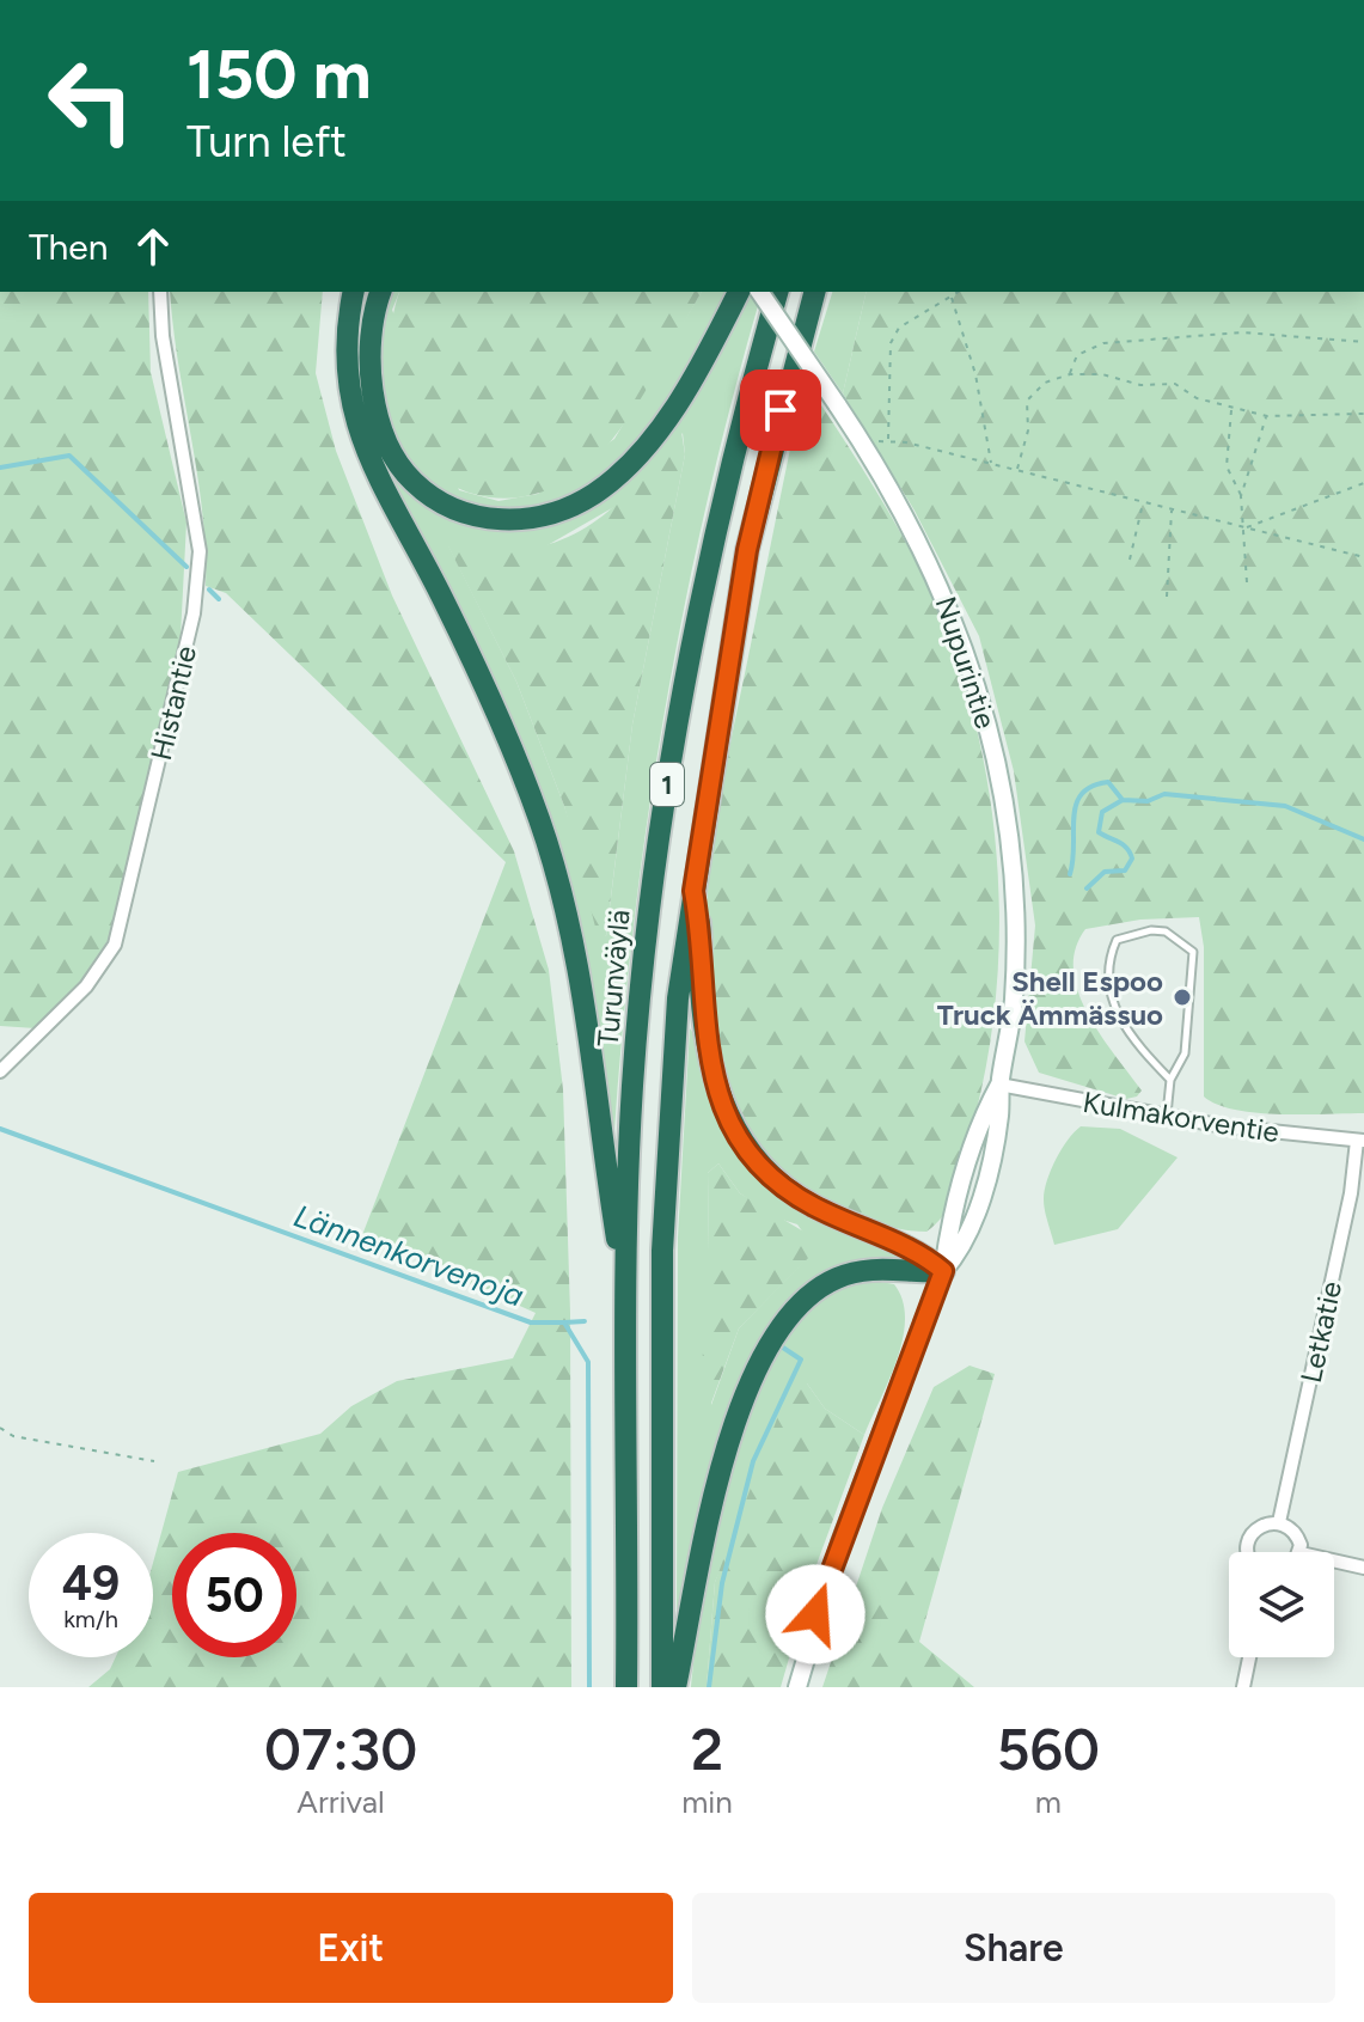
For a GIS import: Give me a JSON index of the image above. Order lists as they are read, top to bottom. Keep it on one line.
{"streets":{"highway":["1","Turunväylä"],"main road":["Nupurintie"],"street":["Histantie","Kulmakorventie","Letkatie"]},"crossings":[["Nupurintie","Kulmakorventie"],["Kulmakorventie","Letkatie"]],"water":["Lännenkorvenoja"],"places":["Shell Espoo Truck Ämmässuo"],"page":{"turn":["150 m","Turn left"],"then":"Then","speed":"49 km/h","limit":"50","eta":["07:30","Arrival","2","min","560","m"],"buttons":["Exit","Share"]}}
